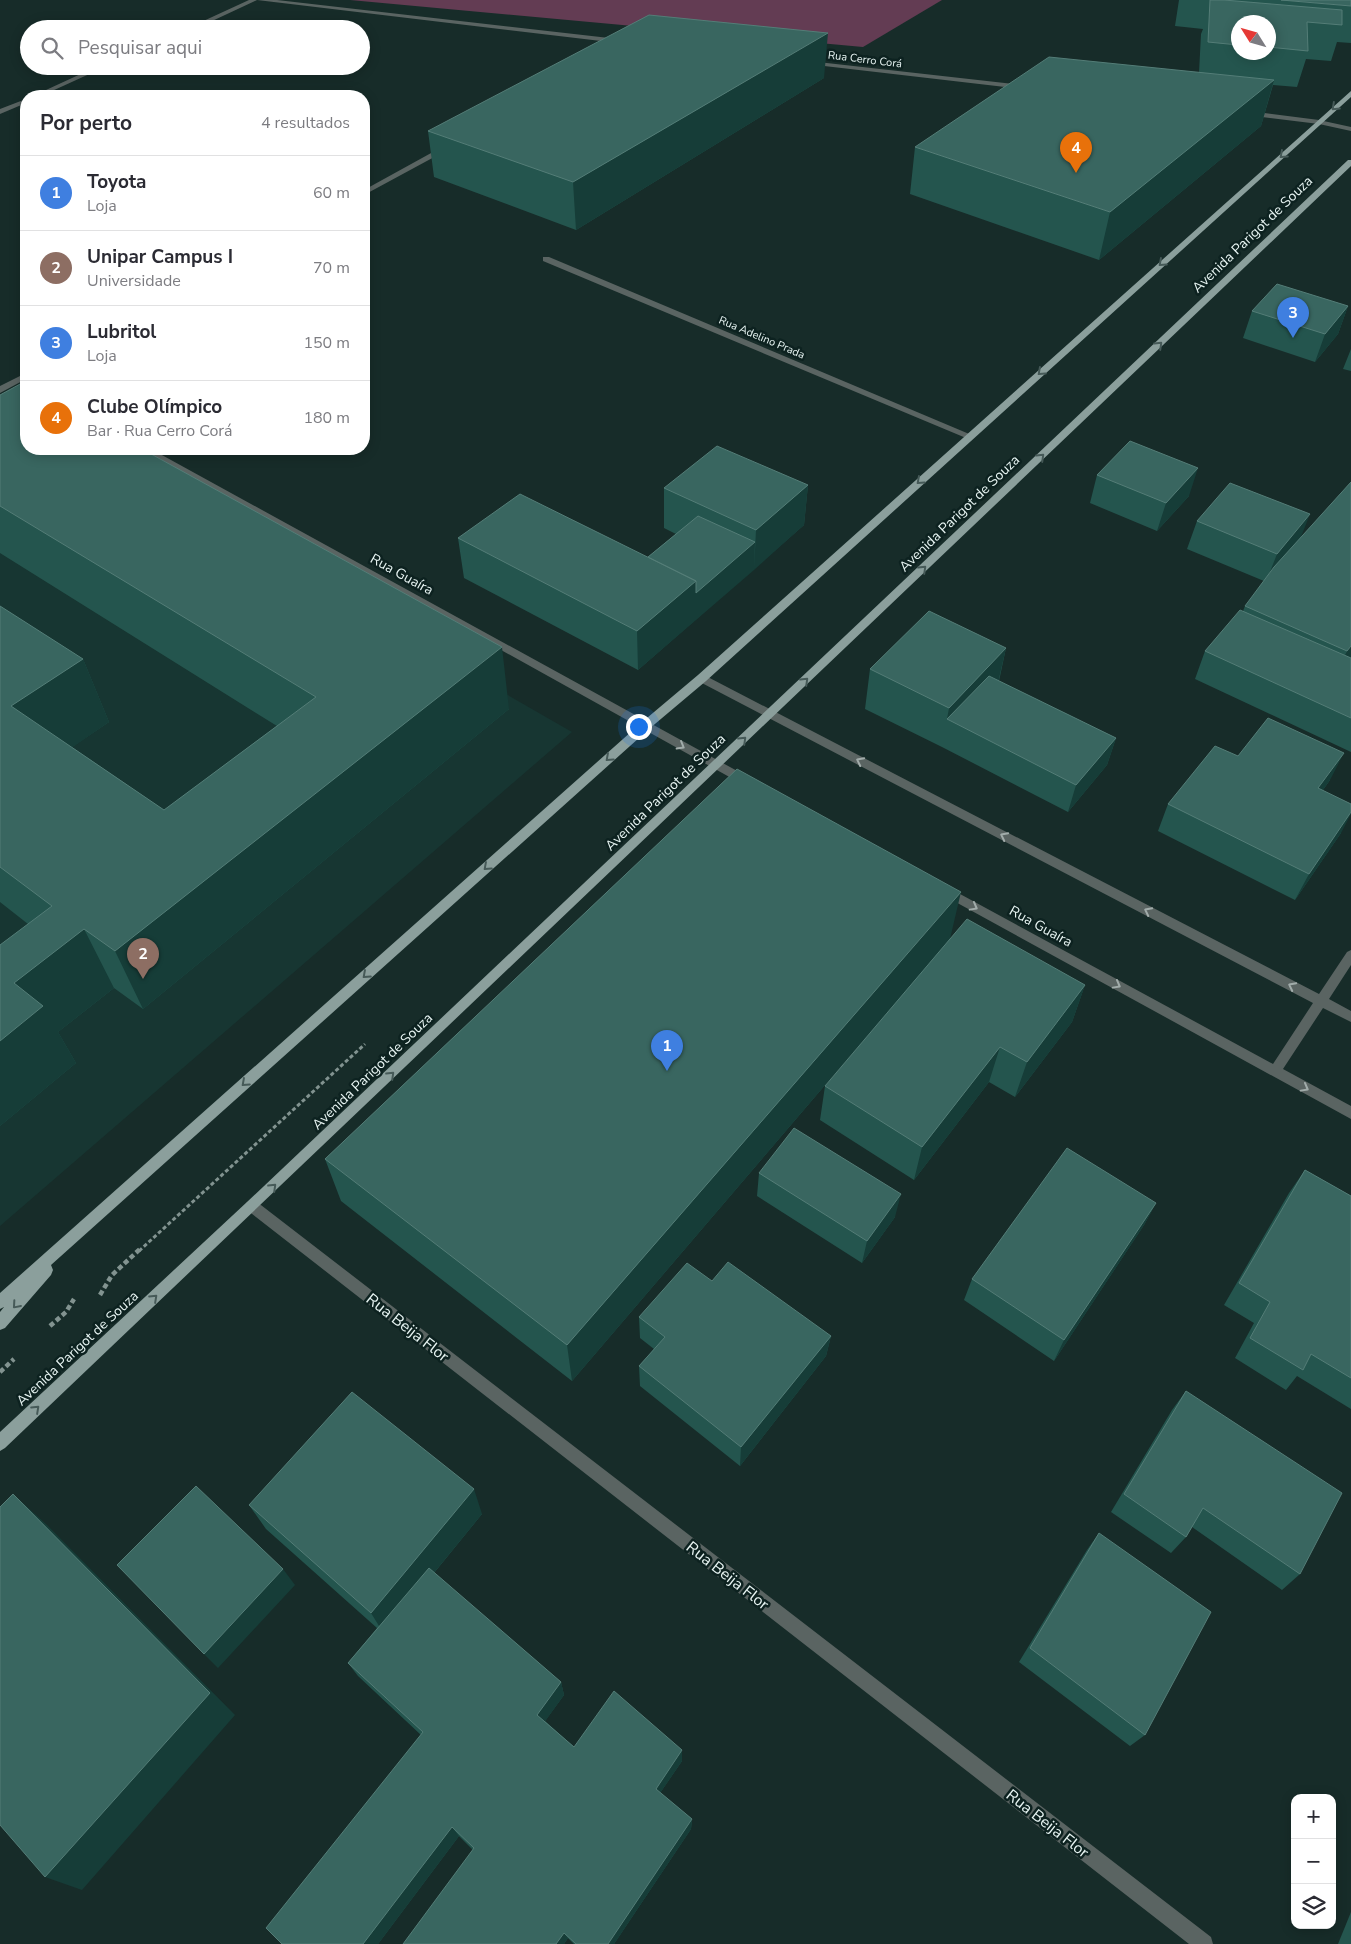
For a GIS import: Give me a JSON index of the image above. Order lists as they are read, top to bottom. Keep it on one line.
{"streets":{"main road":["Avenida Parigot de Souza"],"street":["Rua Cerro Corá","Rua Adelino Prada","Rua Guaíra","Rua Beija Flor"]},"crossings":[["Avenida Parigot de Souza","Rua Guaíra"],["Avenida Parigot de Souza","Rua Beija Flor"]],"north":"top left","page":{"search":"Pesquisar aqui","heading":["Por perto","4 resultados"],"pins":["4","3","2","1"],"list":[{"mark":"1","name":"Toyota","note":"Loja","value":"60 m"},{"mark":"2","name":"Unipar Campus I","note":"Universidade","value":"70 m"},{"mark":"3","name":"Lubritol","note":"Loja","value":"150 m"},{"mark":"4","name":"Clube Olímpico","note":"Bar · Rua Cerro Corá","value":"180 m"}],"map_buttons":["+","−"]}}
